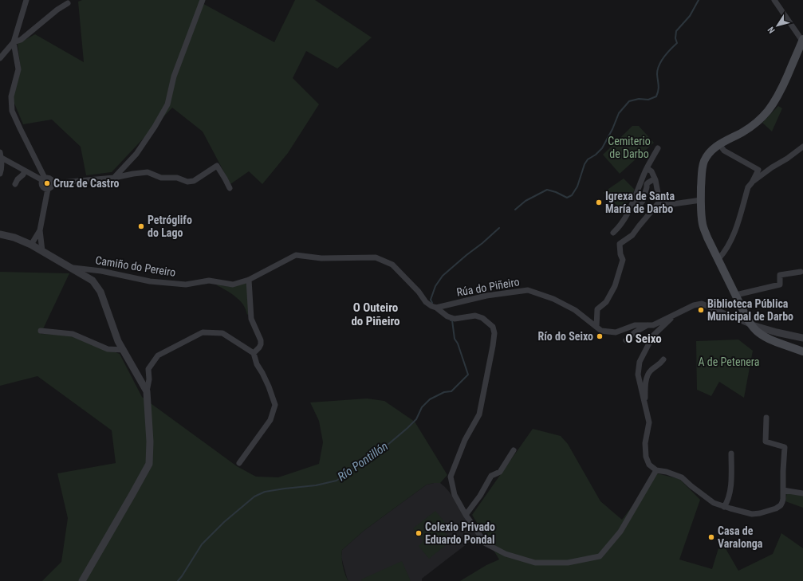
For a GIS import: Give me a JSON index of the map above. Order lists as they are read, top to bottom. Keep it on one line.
{"streets":{"street":["Camiño do Pereiro","Rúa do Piñeiro"]},"crossings":[["Camiño do Pereiro","Rúa do Piñeiro"]],"districts":["O Outeiro do Piñeiro","O Seixo"],"water":["Río Pontillón"],"parks":["Cemiterio de Darbo","A de Petenera"],"places":["Cruz de Castro","Igrexa de Santa María de Darbo","Petróglifo do Lago","Biblioteca Pública Municipal de Darbo","Río do Seixo","Colexio Privado Eduardo Pondal","Casa de Varalonga"],"north":"bottom left"}
